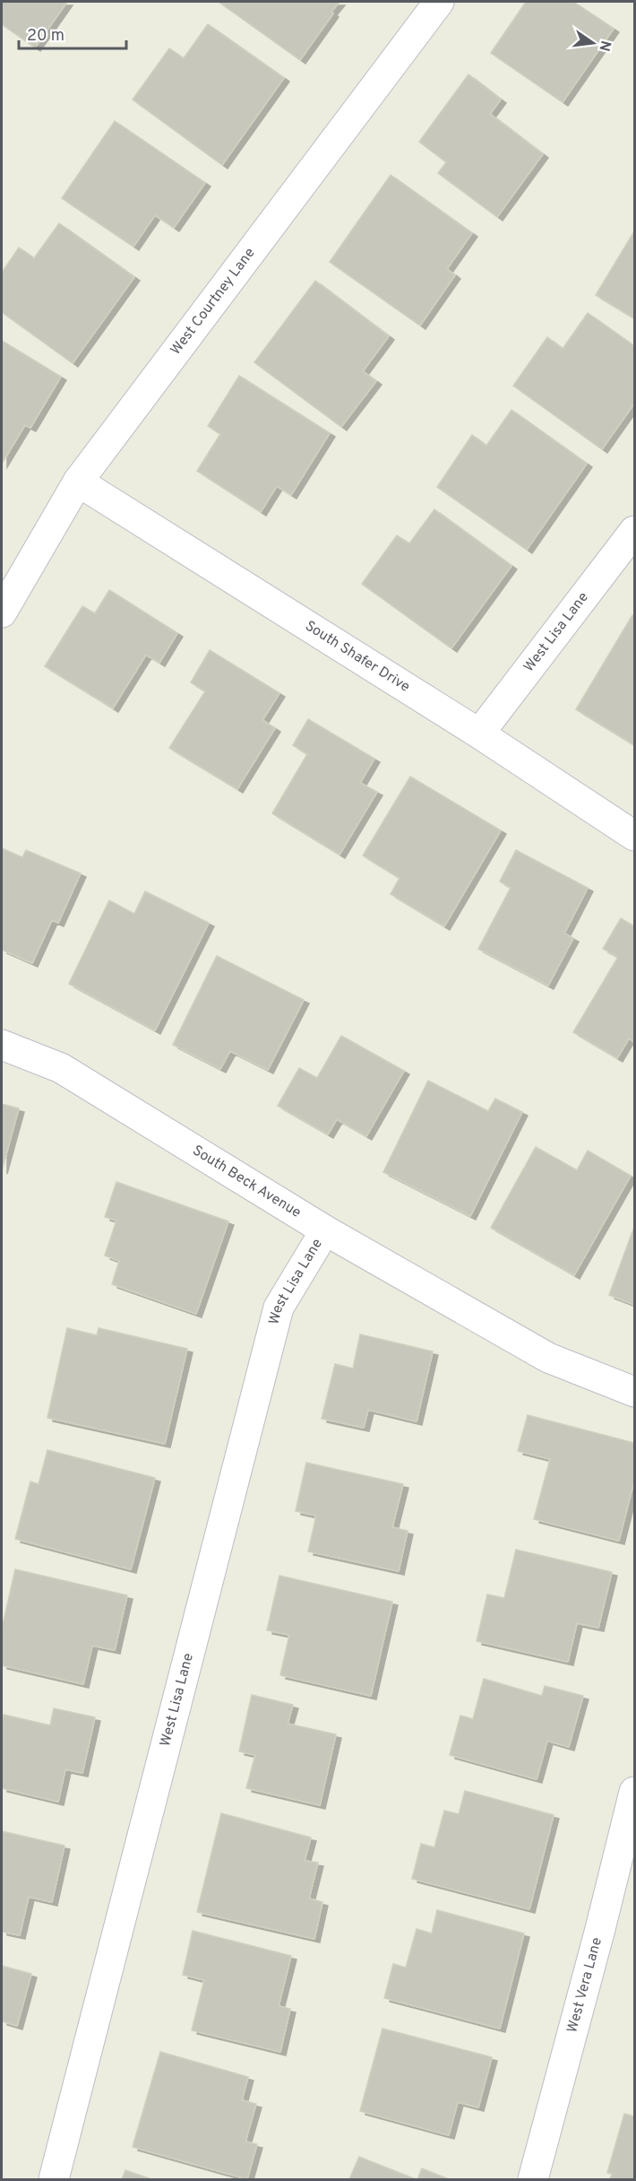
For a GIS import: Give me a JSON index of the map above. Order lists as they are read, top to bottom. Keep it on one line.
{"streets":{"street":["West Courtney Lane","West Lisa Lane","South Shafer Drive","South Beck Avenue","West Vera Lane"]},"crossings":[["West Courtney Lane","South Shafer Drive"],["West Lisa Lane","South Shafer Drive"],["West Lisa Lane","South Beck Avenue"]],"scale_bar":"20 m","north":"right"}
